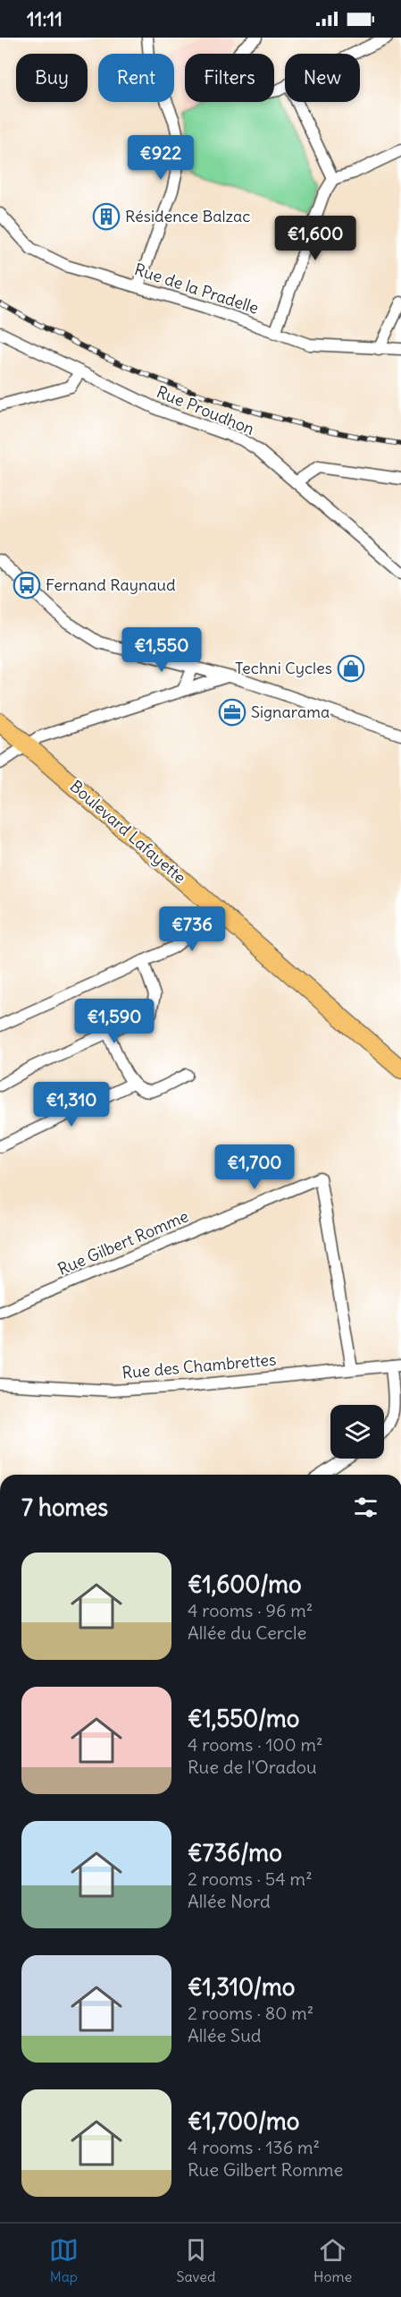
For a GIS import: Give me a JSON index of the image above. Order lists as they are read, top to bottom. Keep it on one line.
{"streets":{"main road":["Boulevard Lafayette"],"street":["Rue de la Pradelle","Rue Proudhon","Rue Gilbert Romme","Rue des Chambrettes"]},"crossings":[["Rue Gilbert Romme","Rue des Chambrettes"]],"places":{"building":["Résidence Balzac"],"bus stop":["Fernand Raynaud"],"shop":["Techni Cycles"],"office":["Signarama"]},"page":{"status":"11:11","chip":["Buy","Rent","Filters","New"],"price":["€922","€1,600","€1,550","€736","€1,590","€1,310","€1,700"],"heading":"7 homes","list":[{"name":"€1,600/mo","note":"4 rooms · 96 m² · Allée du Cercle"},{"name":"€1,550/mo","note":"4 rooms · 100 m² · Rue de l'Oradou"},{"name":"€736/mo","note":"2 rooms · 54 m² · Allée Nord"},{"name":"€1,310/mo","note":"2 rooms · 80 m² · Allée Sud"},{"name":"€1,700/mo","note":"4 rooms · 136 m² · Rue Gilbert Romme"}],"tabs":["Map","Saved","Home"]}}
